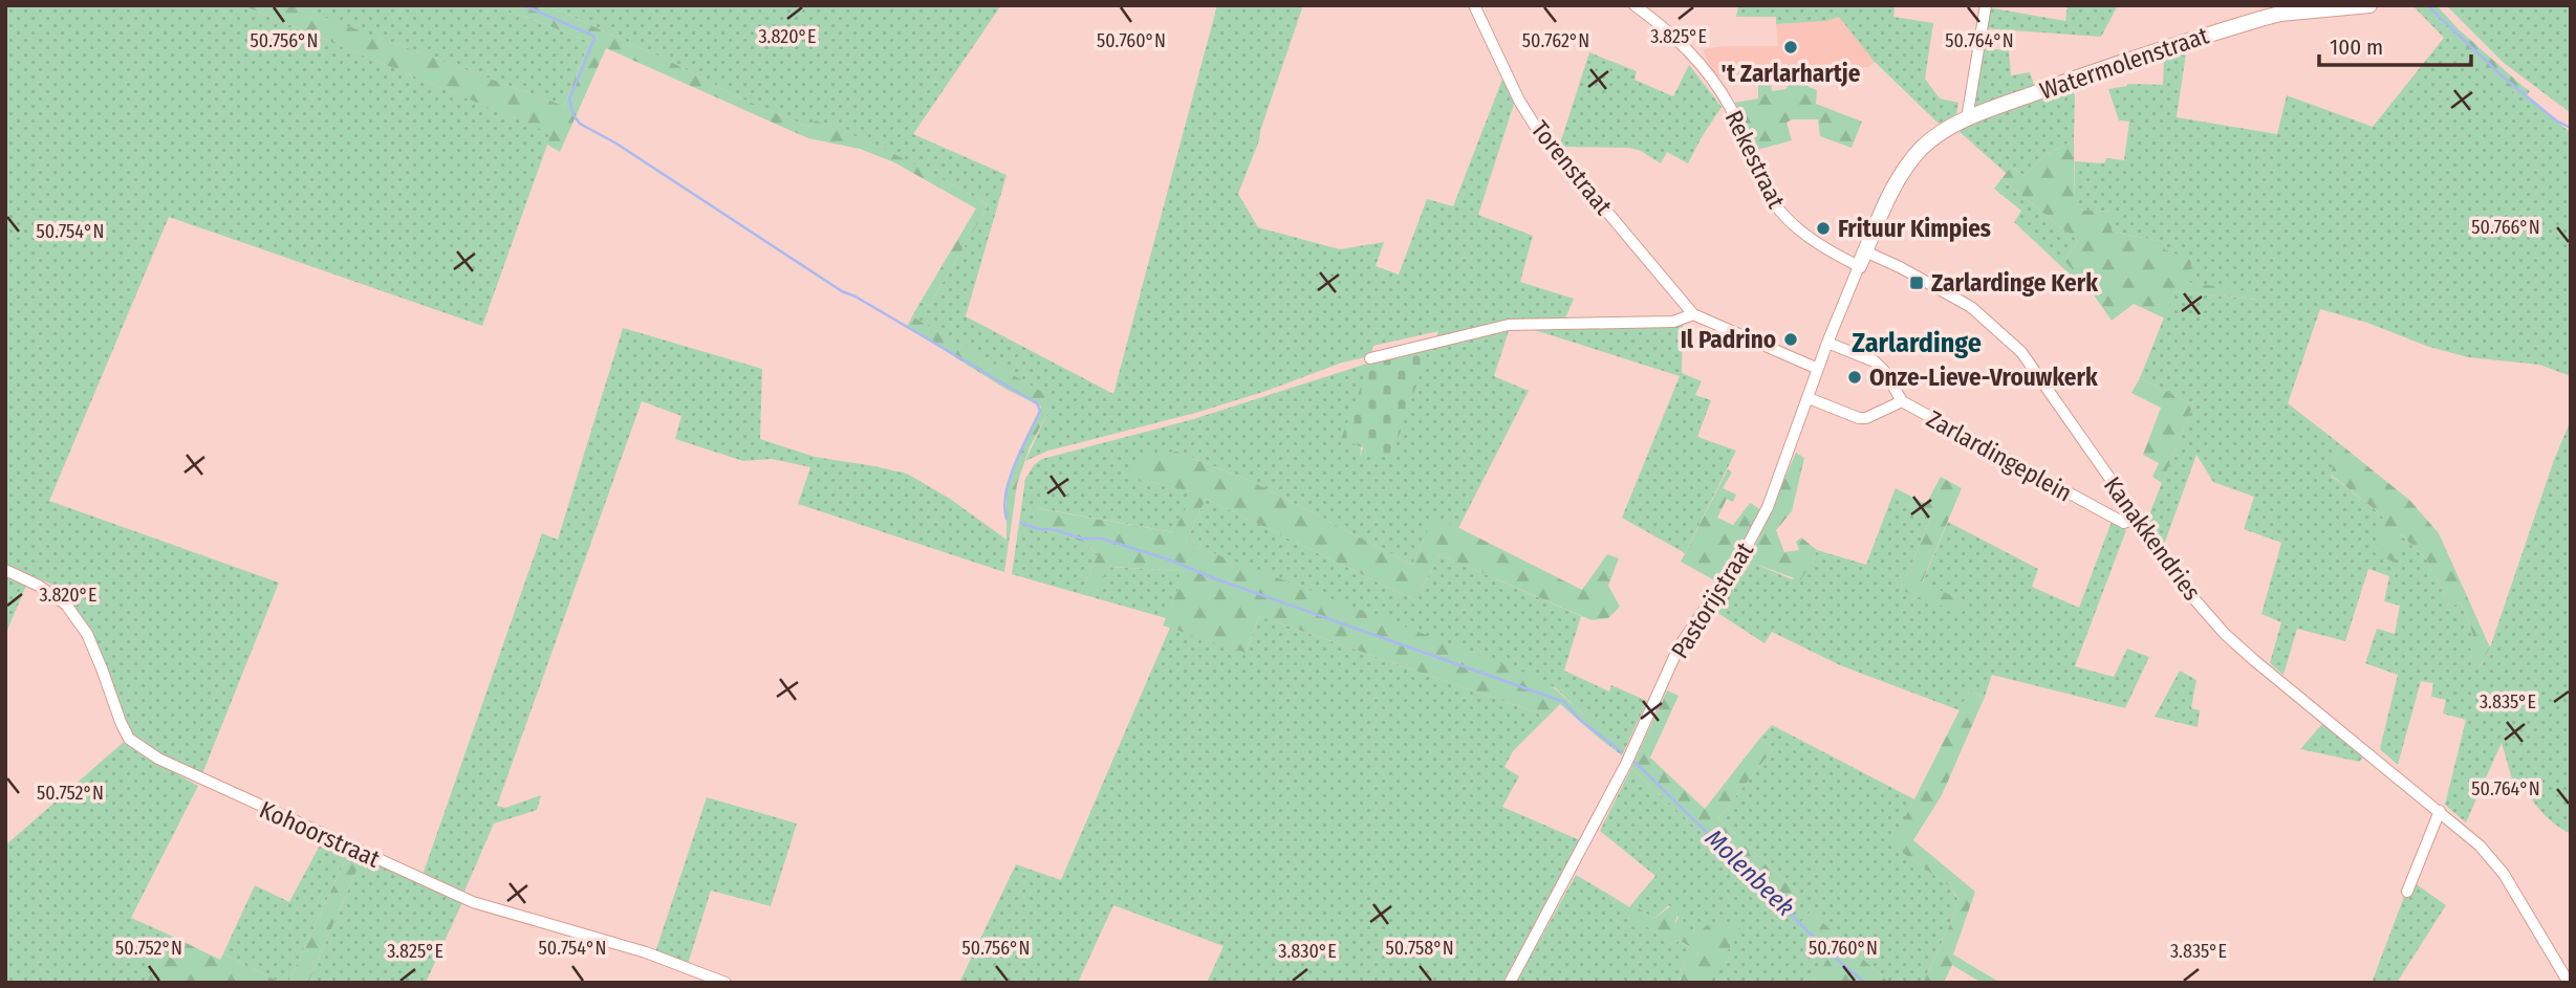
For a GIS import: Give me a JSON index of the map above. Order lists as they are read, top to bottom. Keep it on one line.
{"streets":{"street":["Watermolenstraat","Rekestraat","Torenstraat","Zarlardingeplein","Kanakkendries","Pastorijstraat","Kohoorstraat"]},"crossings":[["Watermolenstraat","Rekestraat"],["Watermolenstraat","Kanakkendries"],["Rekestraat","Kanakkendries"],["Torenstraat","Pastorijstraat"],["Zarlardingeplein","Kanakkendries"],["Zarlardingeplein","Pastorijstraat"]],"districts":["Zarlardinge"],"water":["Molenbeek"],"places":{"other":["'t Zarlarhartje","Frituur Kimpies","Il Padrino","Onze-Lieve-Vrouwkerk"],"transit":["Zarlardinge Kerk"]},"scale_bar":"100 m","coordinates":["3.820°E","3.825°E","50.756°N","50.760°N","50.762°N","50.764°N","50.766°N","50.754°N","3.835°E","50.752°N","50.758°N","3.830°E"]}
